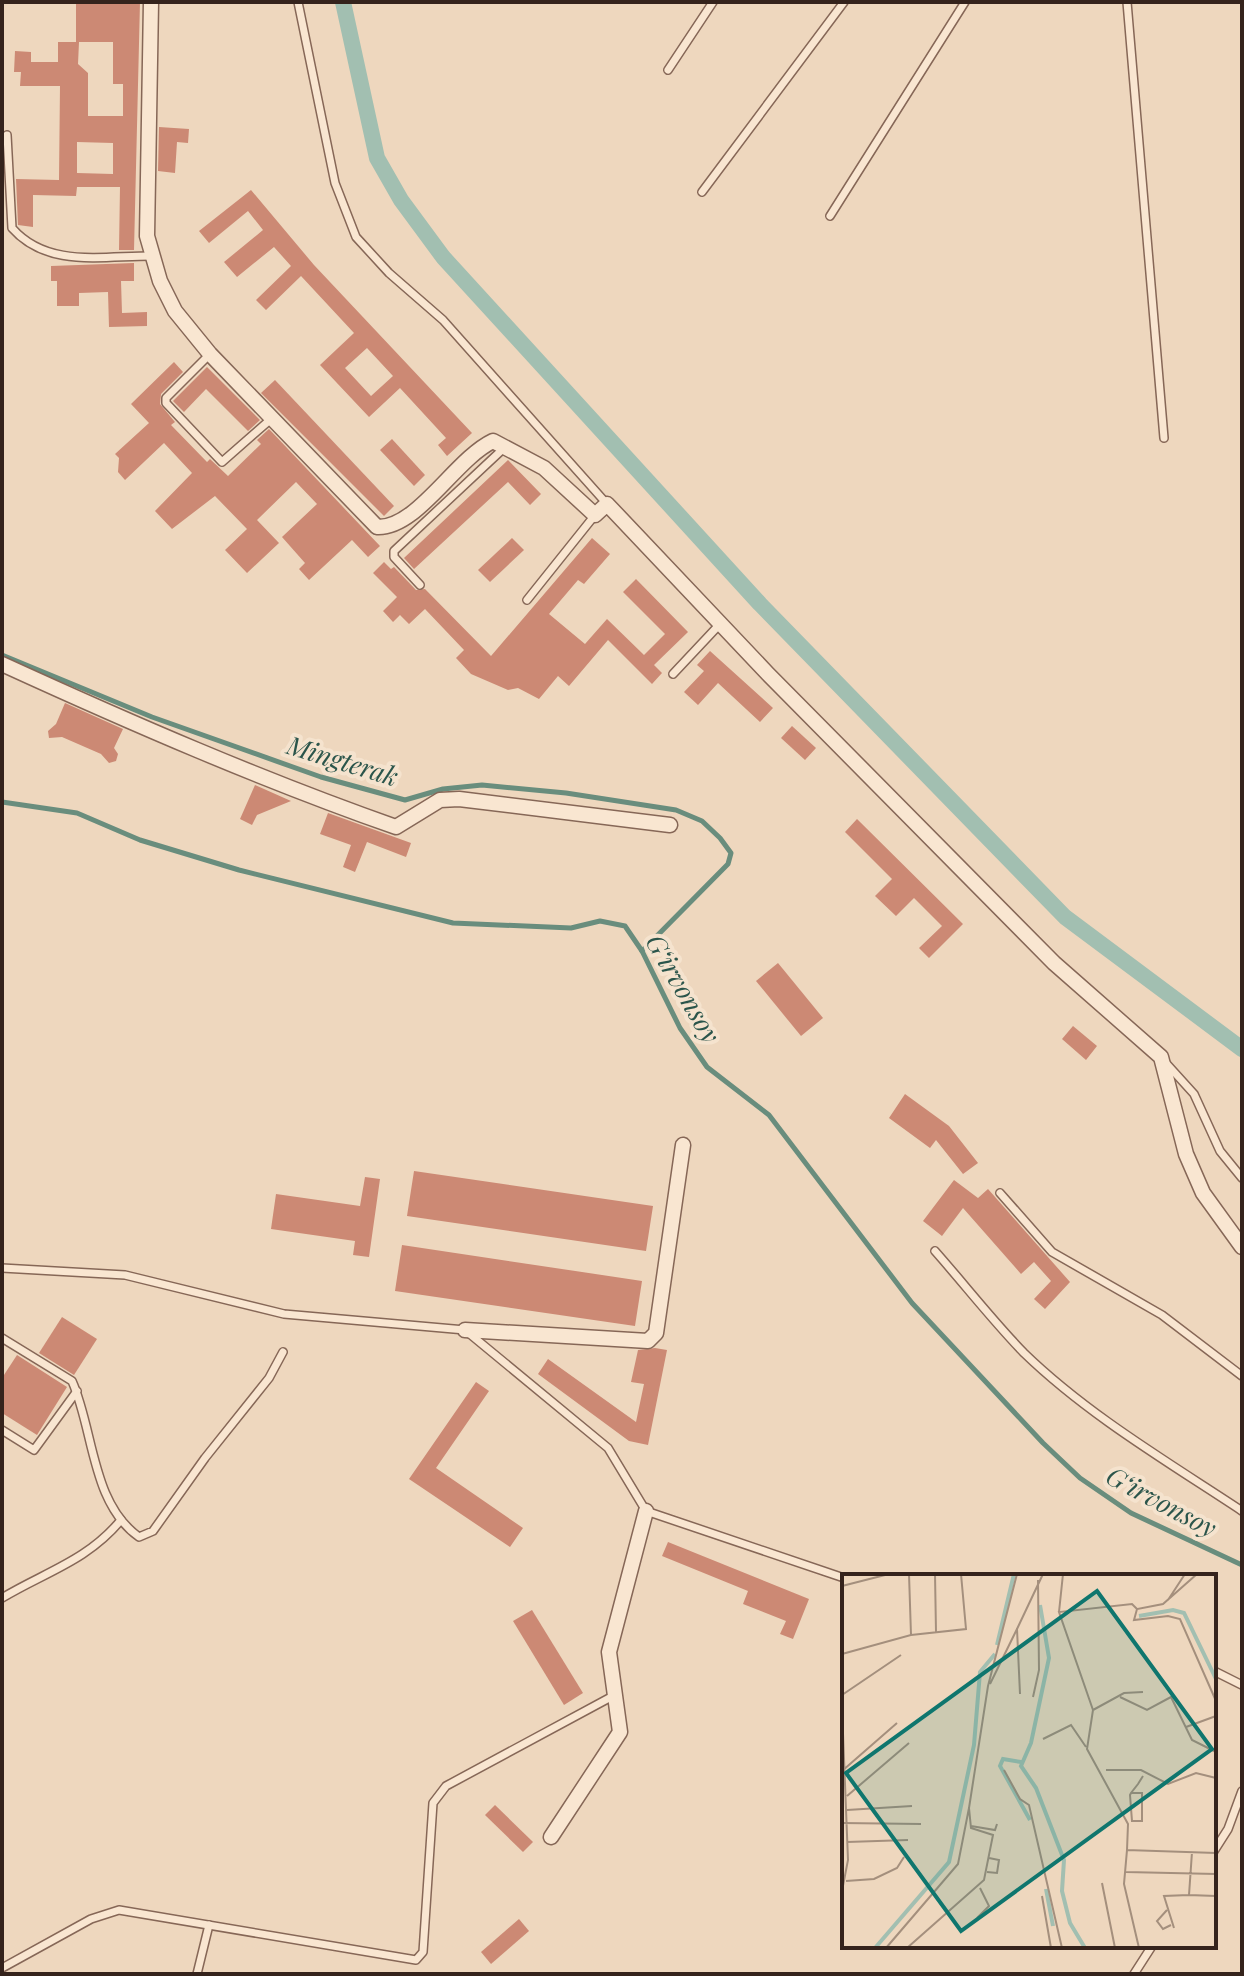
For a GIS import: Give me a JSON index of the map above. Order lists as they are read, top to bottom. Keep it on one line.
{"water":["Mingterak","G‘irvonsoy"]}
